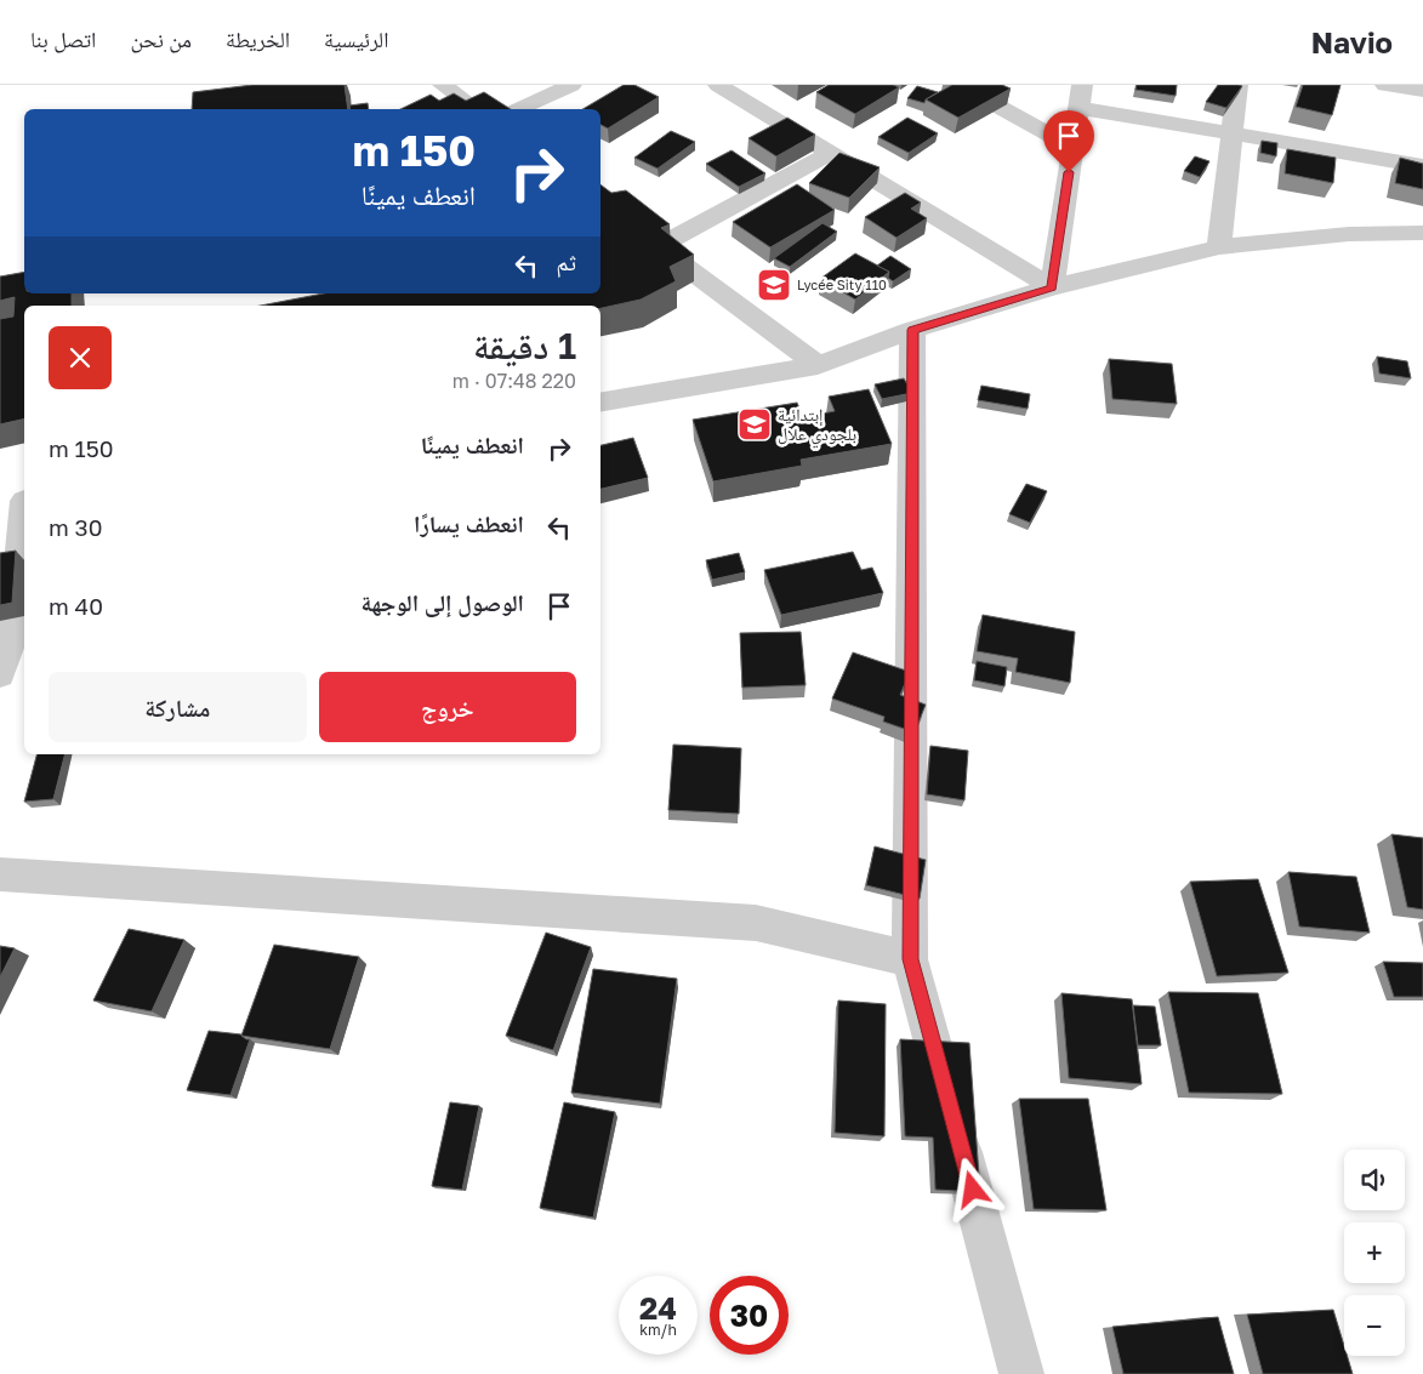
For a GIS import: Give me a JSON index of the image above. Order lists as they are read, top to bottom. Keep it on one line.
{"places":{"school or university":["Lycée Sity 110","إبتدائية بلجودي علال"]},"page":{"header":"Navio","nav":["الرئيسية","الخريطة","من نحن","اتصل بنا"],"turn":["150 m","انعطف يمينًا"],"then":"ثم","heading":["1 دقيقة","220 m · 07:48"],"list":[{"name":"انعطف يمينًا","value":"150 m"},{"name":"انعطف يسارًا","value":"30 m"},{"name":"الوصول إلى الوجهة","value":"40 m"}],"buttons":["خروج","مشاركة"],"map_buttons":["+","−"],"speed":"24 km/h","limit":"30"}}
